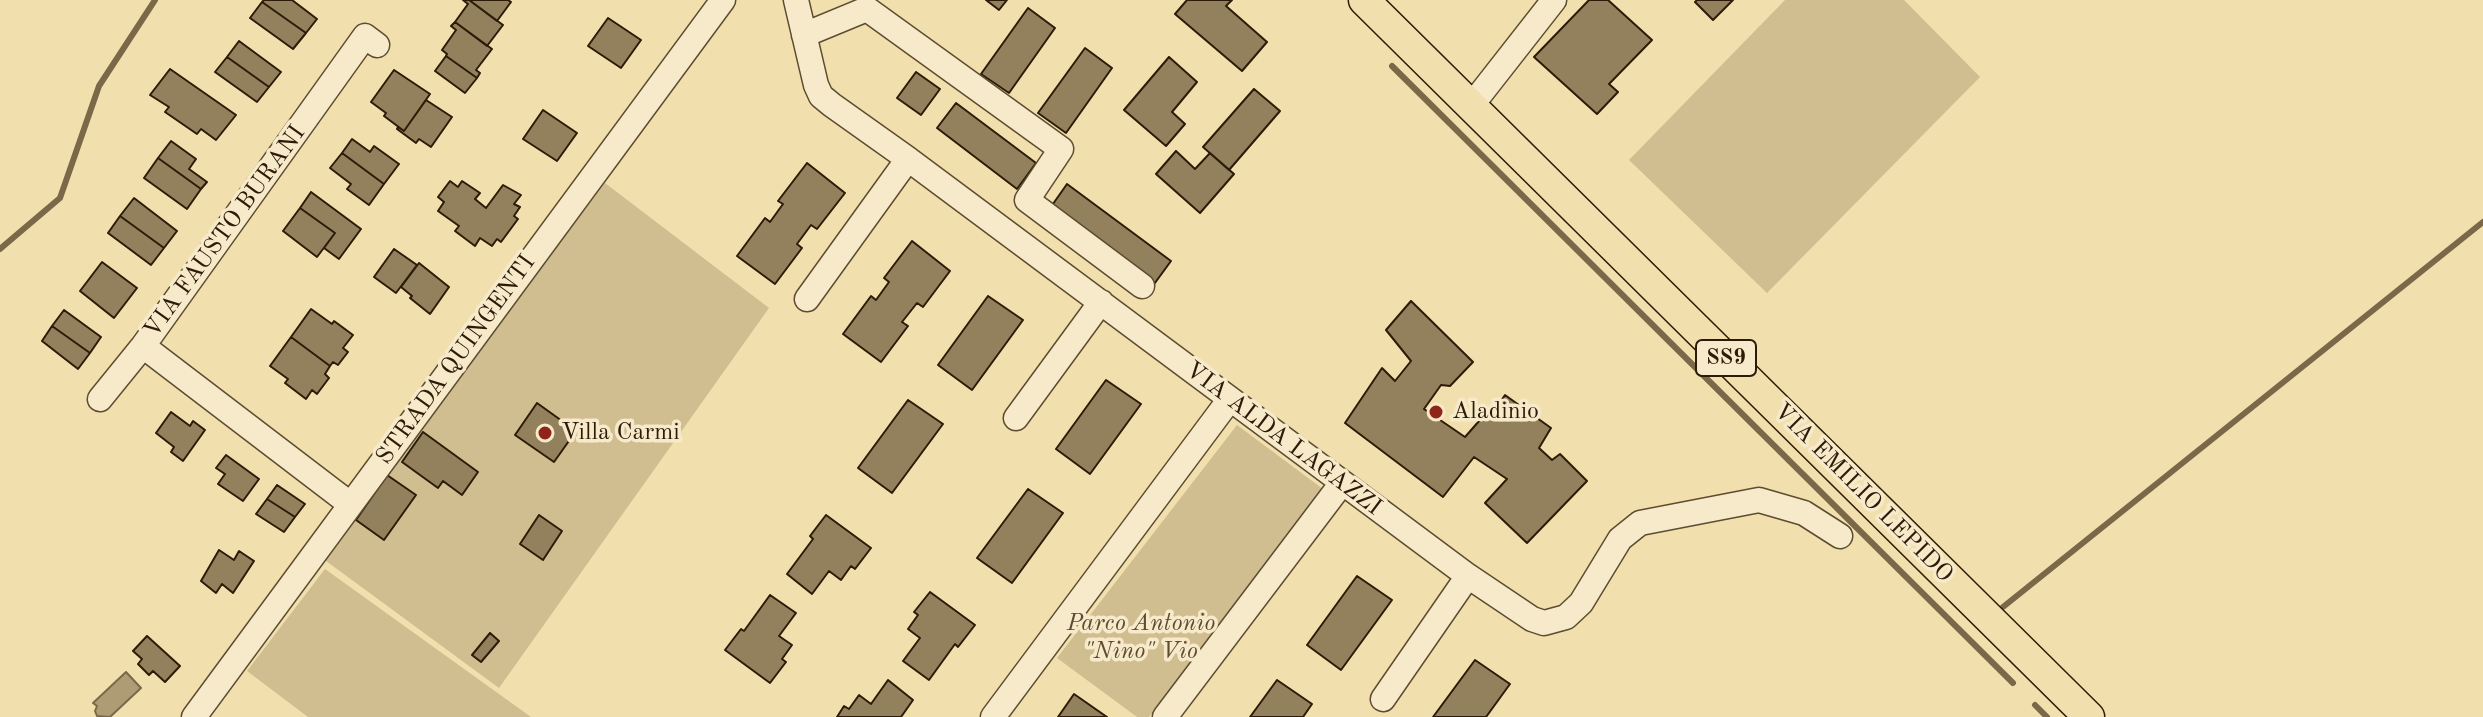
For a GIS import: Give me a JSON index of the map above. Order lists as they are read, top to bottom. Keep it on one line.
{"streets":{"main road":["SS9","VIA EMILIO LEPIDO"],"street":["VIA FAUSTO BURANI","STRADA QUINGENTI","VIA ALDA LAGAZZI"]},"crossings":[["VIA FAUSTO BURANI","STRADA QUINGENTI"]],"parks":["Parco Antonio \"Nino\" Vio"],"places":["Aladinio","Villa Carmi"]}
